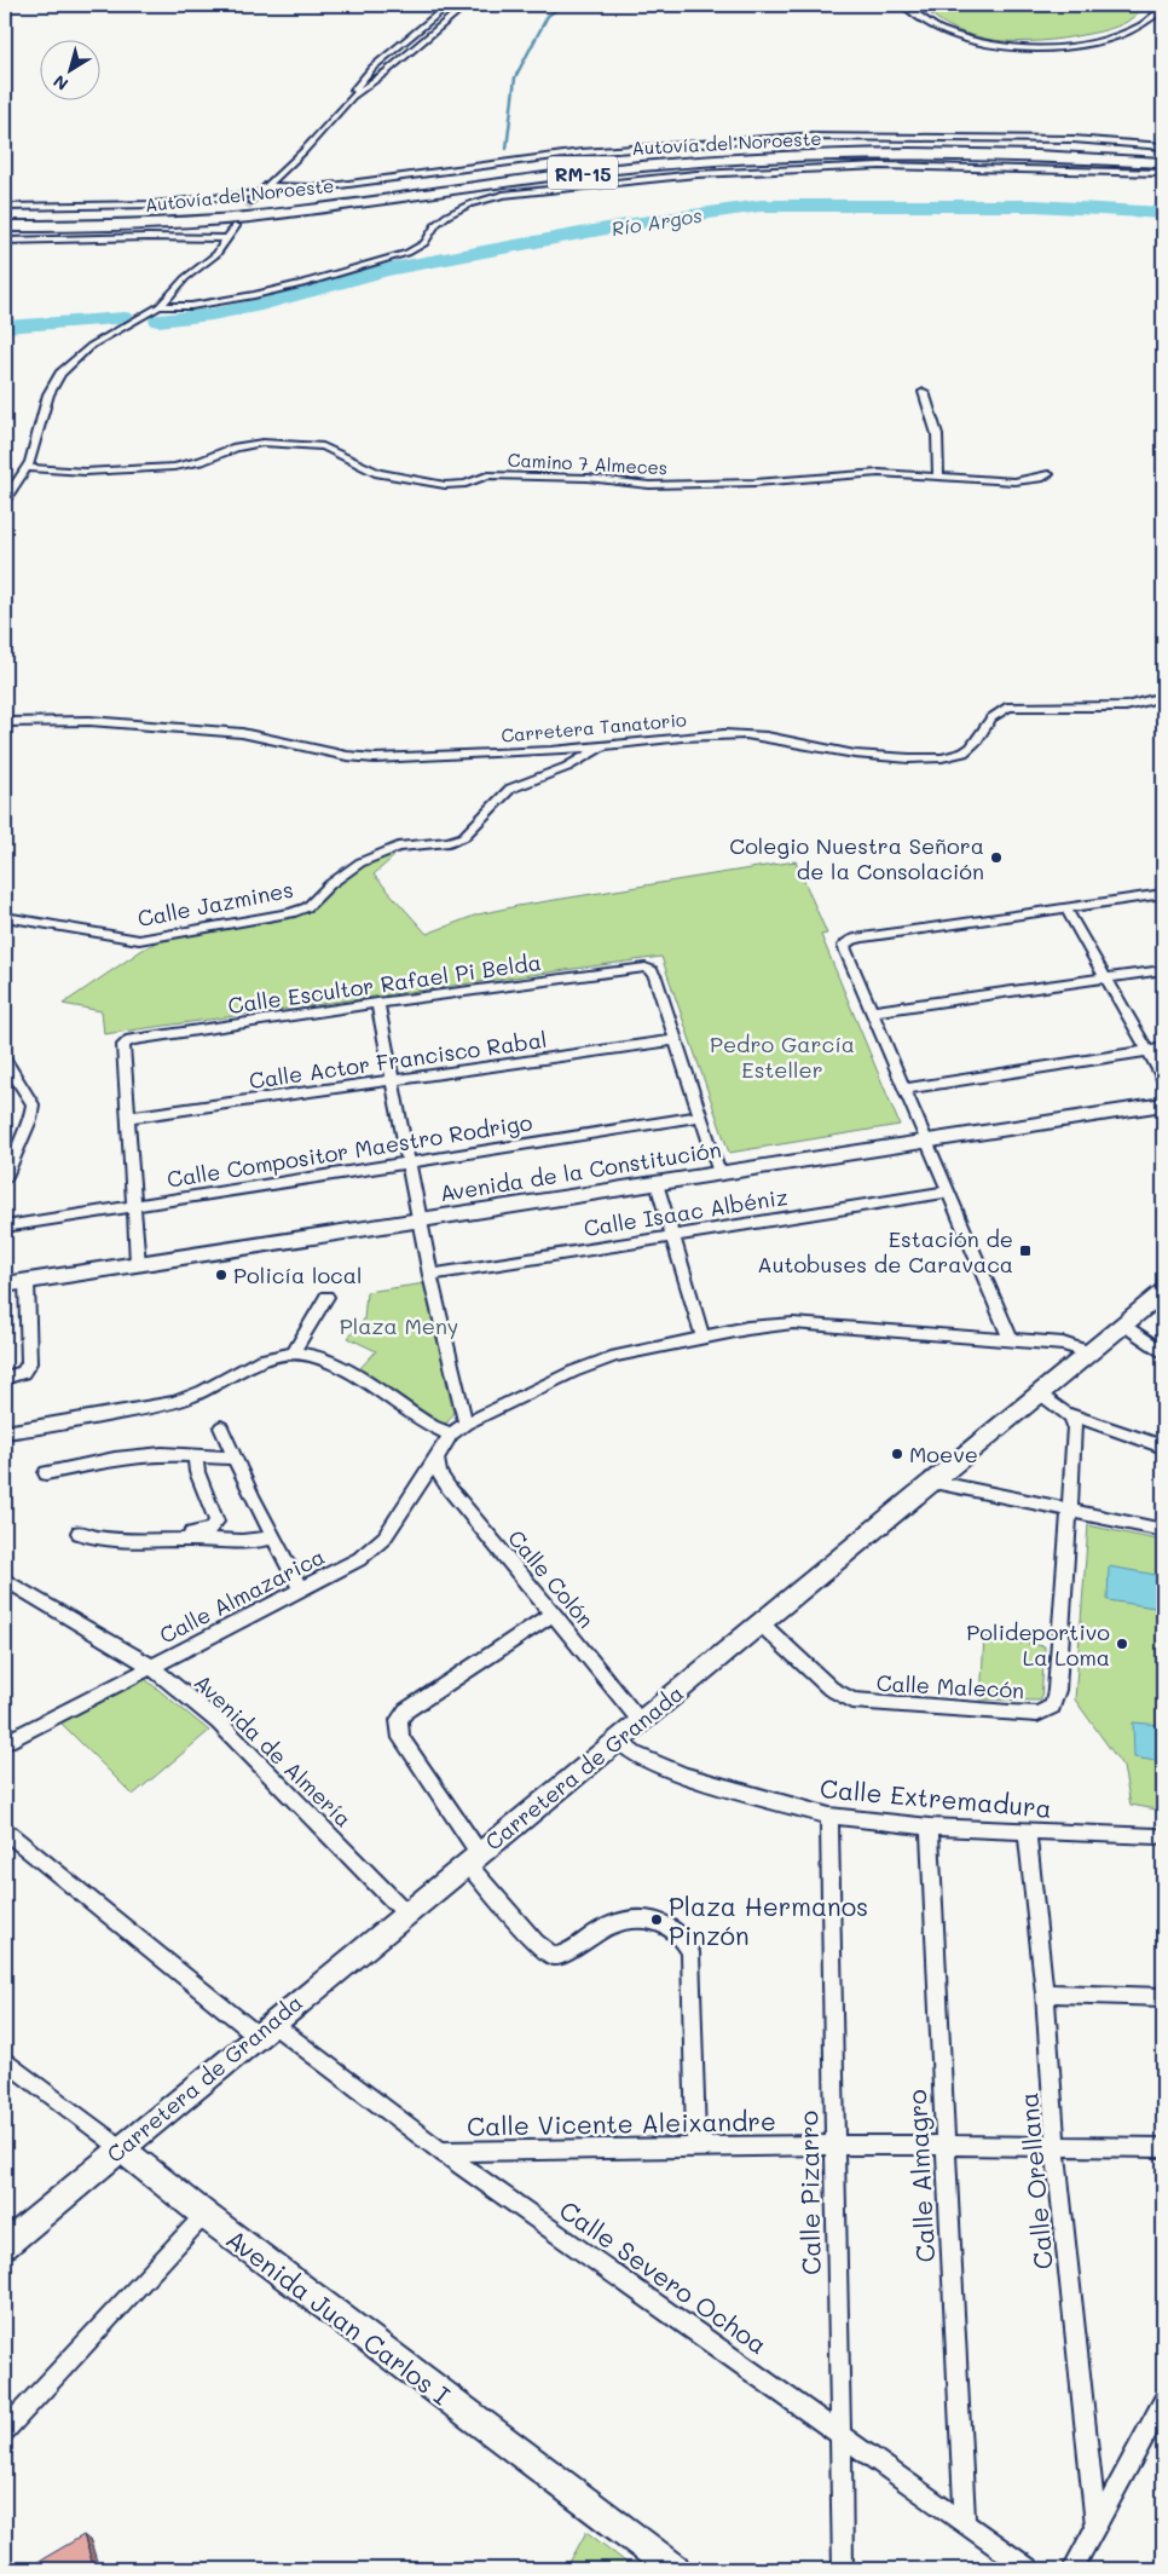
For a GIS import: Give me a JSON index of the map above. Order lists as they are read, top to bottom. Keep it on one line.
{"streets":{"highway":["Autovía del Noroeste","RM-15"],"street":["Camino 7 Almeces","Carretera Tanatorio","Calle Jazmines","Calle Escultor Rafael Pi Belda","Calle Actor Francisco Rabal","Calle Compositor Maestro Rodrigo","Avenida de la Constitución","Calle Isaac Albéniz","Calle Colón","Calle Almazarica","Calle Malecón","Avenida de Almería","Carretera de Granada","Calle Extremadura","Calle Vicente Aleixandre","Calle Almagro","Calle Orellana","Calle Pizarro","Calle Severo Ochoa","Avenida Juan Carlos I"]},"crossings":[["Carretera Tanatorio","Calle Jazmines"],["Calle Escultor Rafael Pi Belda","Calle Actor Francisco Rabal"],["Calle Colón","Calle Almazarica"],["Calle Colón","Carretera de Granada"],["Calle Almazarica","Avenida de Almería"],["Calle Almazarica","Carretera de Granada"],["Calle Malecón","Carretera de Granada"],["Avenida de Almería","Carretera de Granada"],["Carretera de Granada","Calle Extremadura"],["Carretera de Granada","Calle Severo Ochoa"],["Carretera de Granada","Avenida Juan Carlos I"],["Calle Extremadura","Calle Almagro"],["Calle Extremadura","Calle Orellana"],["Calle Extremadura","Calle Pizarro"],["Calle Vicente Aleixandre","Calle Almagro"],["Calle Vicente Aleixandre","Calle Orellana"],["Calle Vicente Aleixandre","Calle Pizarro"],["Calle Vicente Aleixandre","Calle Severo Ochoa"],["Calle Almagro","Calle Severo Ochoa"],["Calle Pizarro","Calle Severo Ochoa"]],"water":["Río Argos"],"parks":["Pedro García Esteller","Plaza Meny"],"places":{"other":["Colegio Nuestra Señora de la Consolación","Policía local","Moeve","Polideportivo La Loma","Plaza Hermanos Pinzón"],"transit":["Estación de Autobuses de Caravaca"]},"north":"bottom left"}
